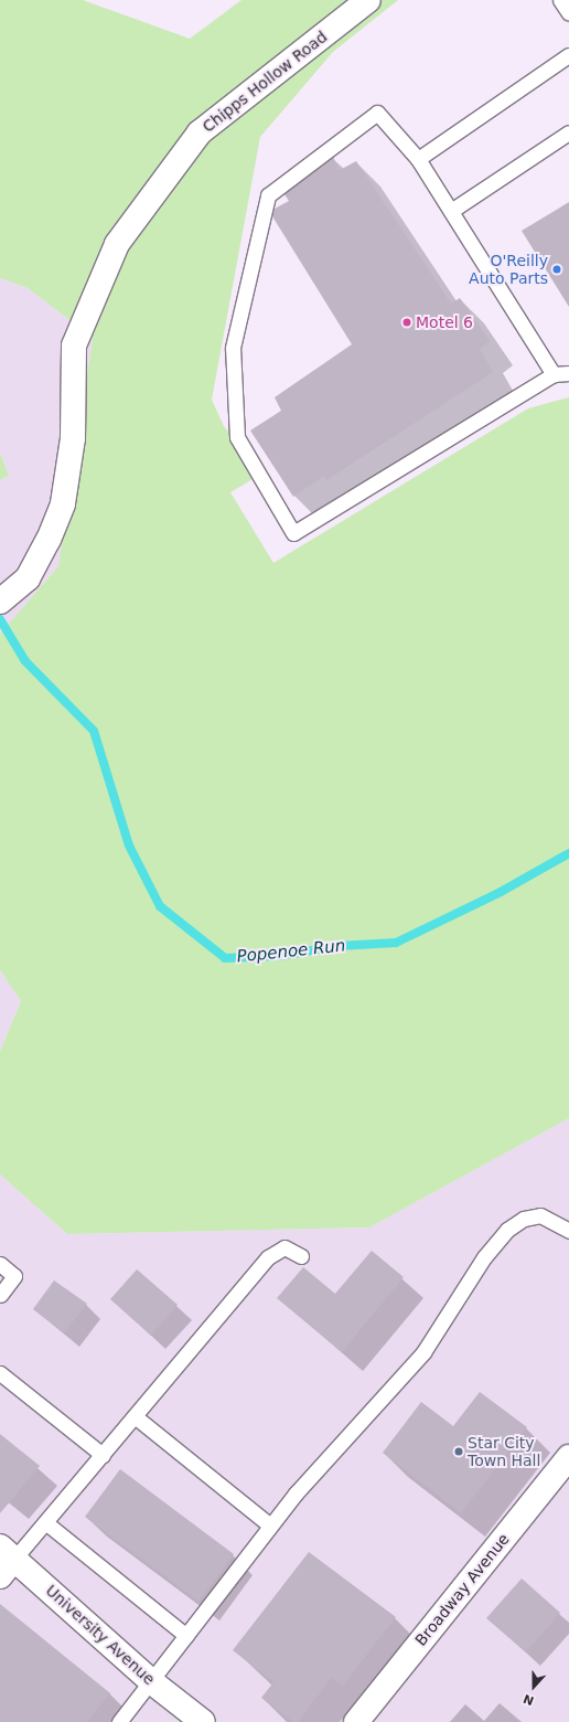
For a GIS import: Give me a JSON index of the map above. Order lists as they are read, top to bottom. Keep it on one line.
{"streets":{"street":["Chipps Hollow Road","Broadway Avenue","University Avenue"]},"water":["Popenoe Run"],"places":["O'Reilly Auto Parts","Motel 6","Star City Town Hall"],"north":"bottom"}
